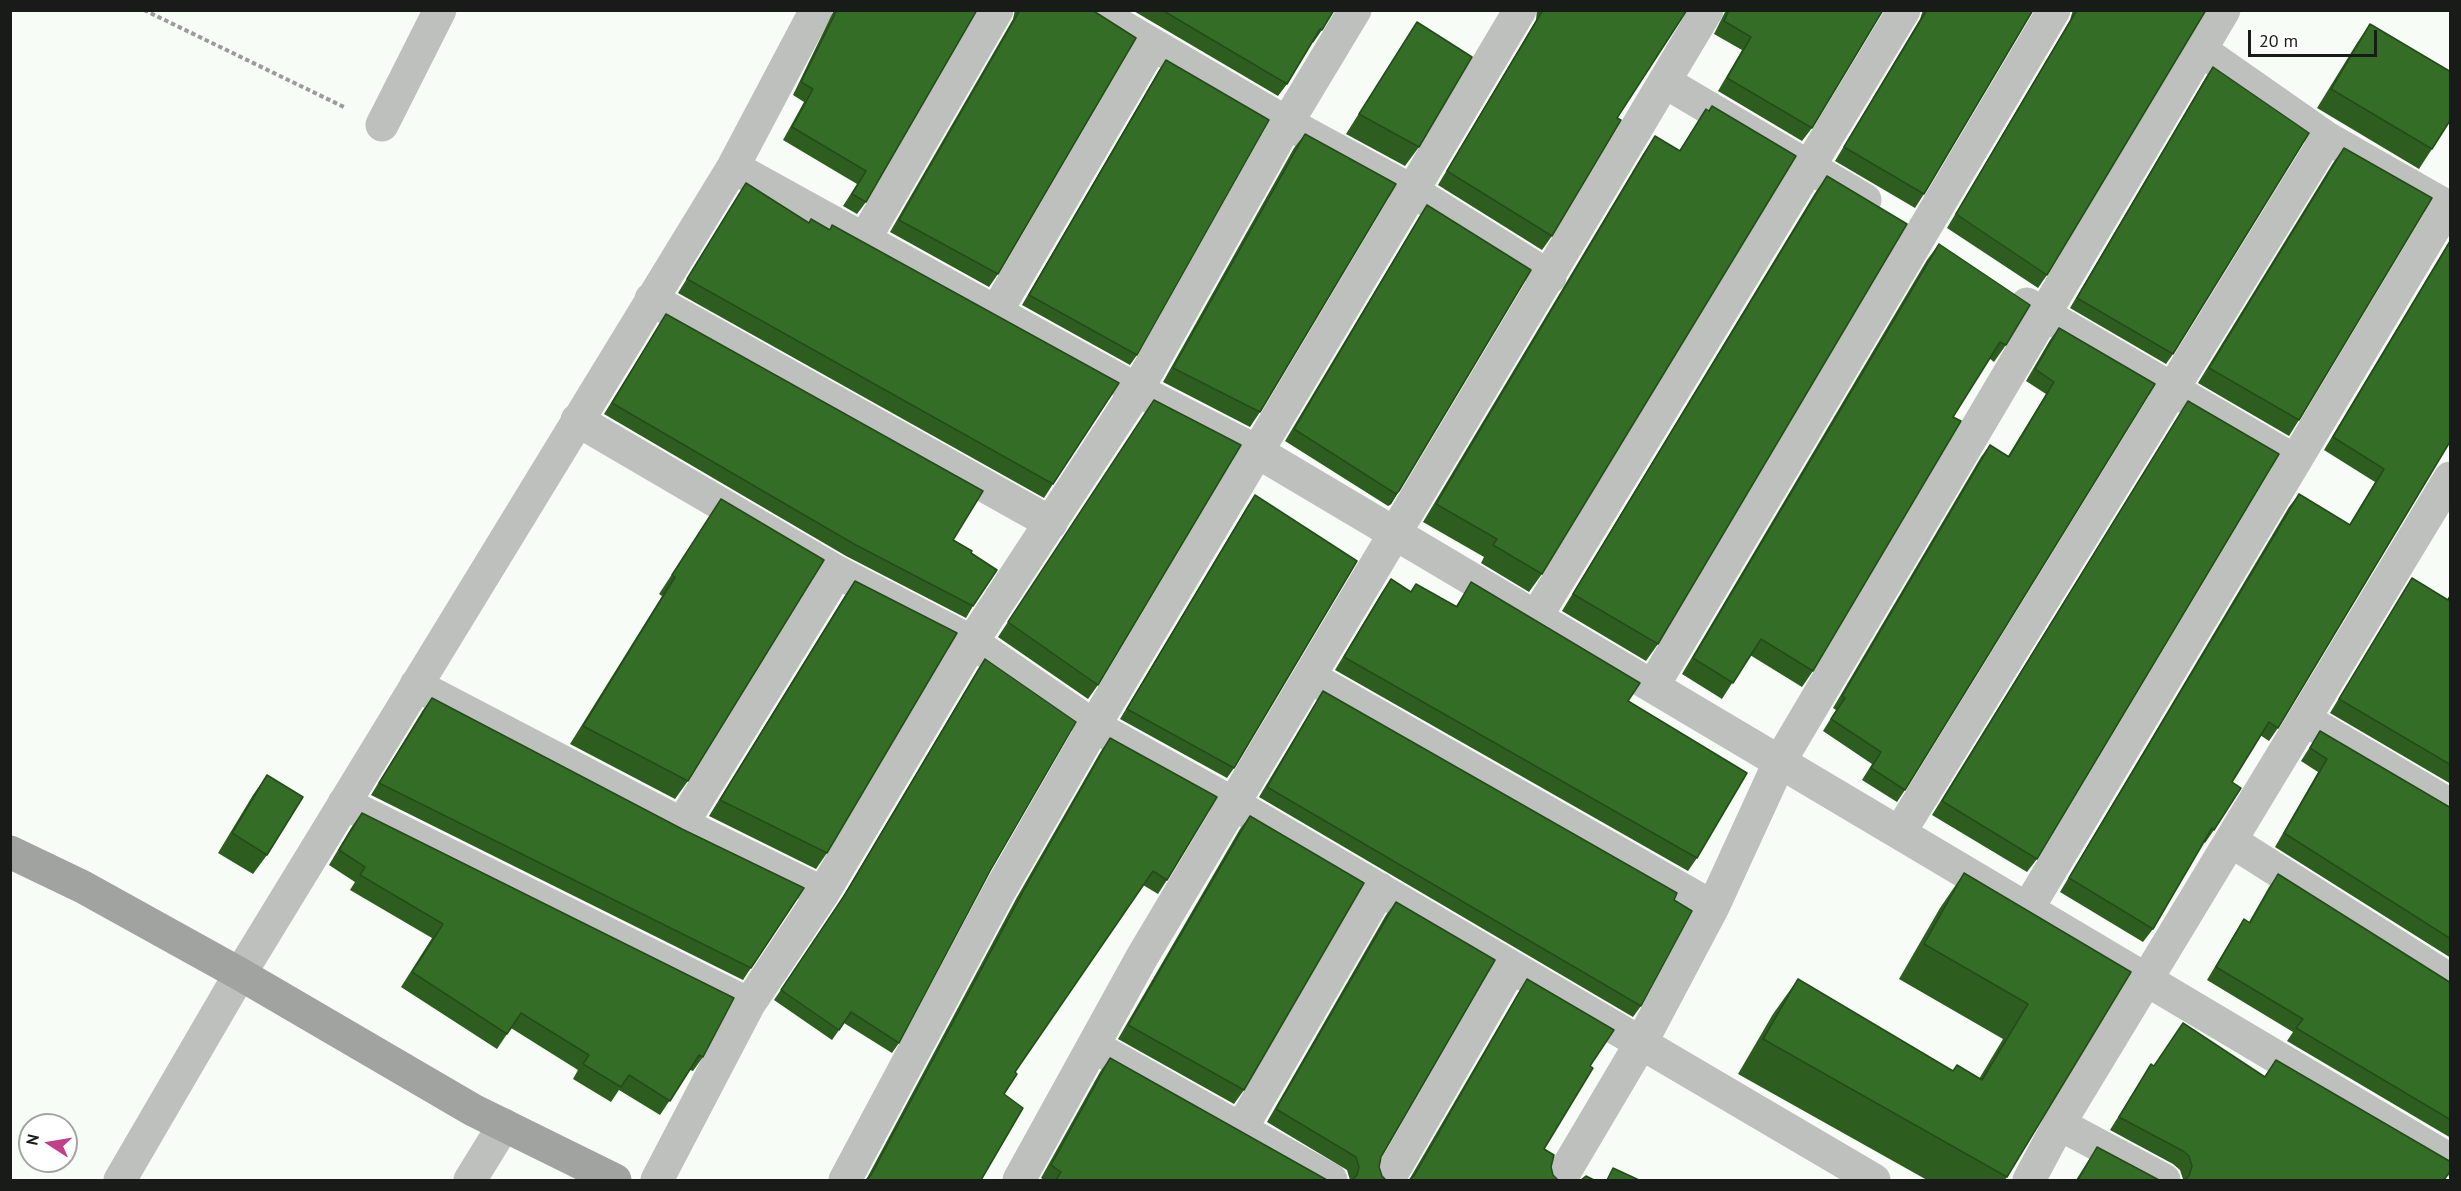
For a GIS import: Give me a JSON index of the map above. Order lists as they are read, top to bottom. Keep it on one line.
{"scale_bar":"20 m","north":"left"}
